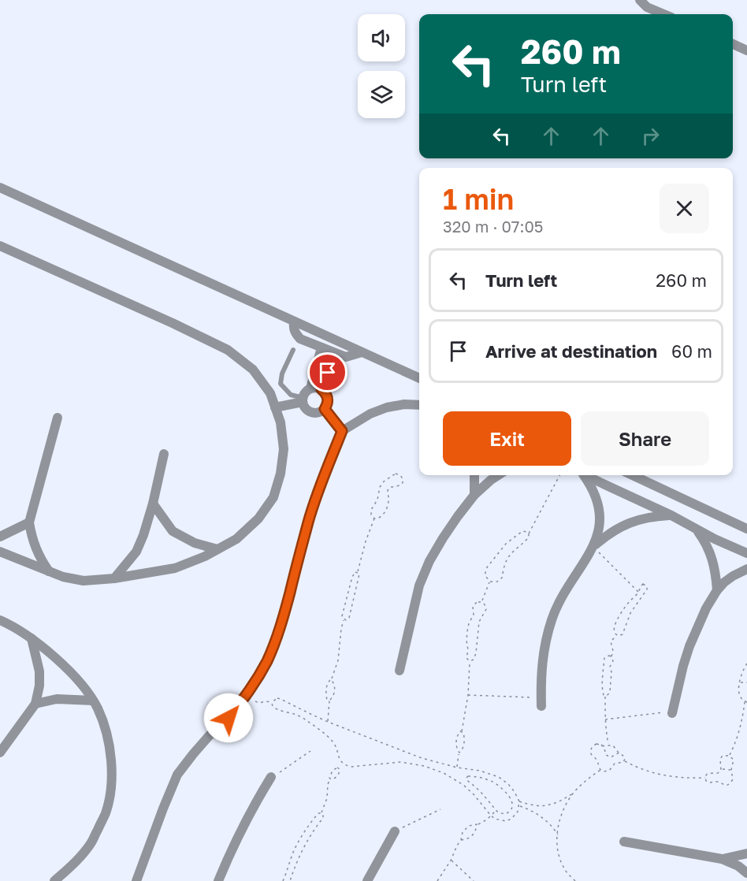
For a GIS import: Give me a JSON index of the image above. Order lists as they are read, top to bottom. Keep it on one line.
{"page":{"turn":["260 m","Turn left"],"heading":["1 min","320 m · 07:05"],"list":[{"name":"Turn left","value":"260 m"},{"name":"Arrive at destination","value":"60 m"}],"buttons":["Exit","Share"]}}
